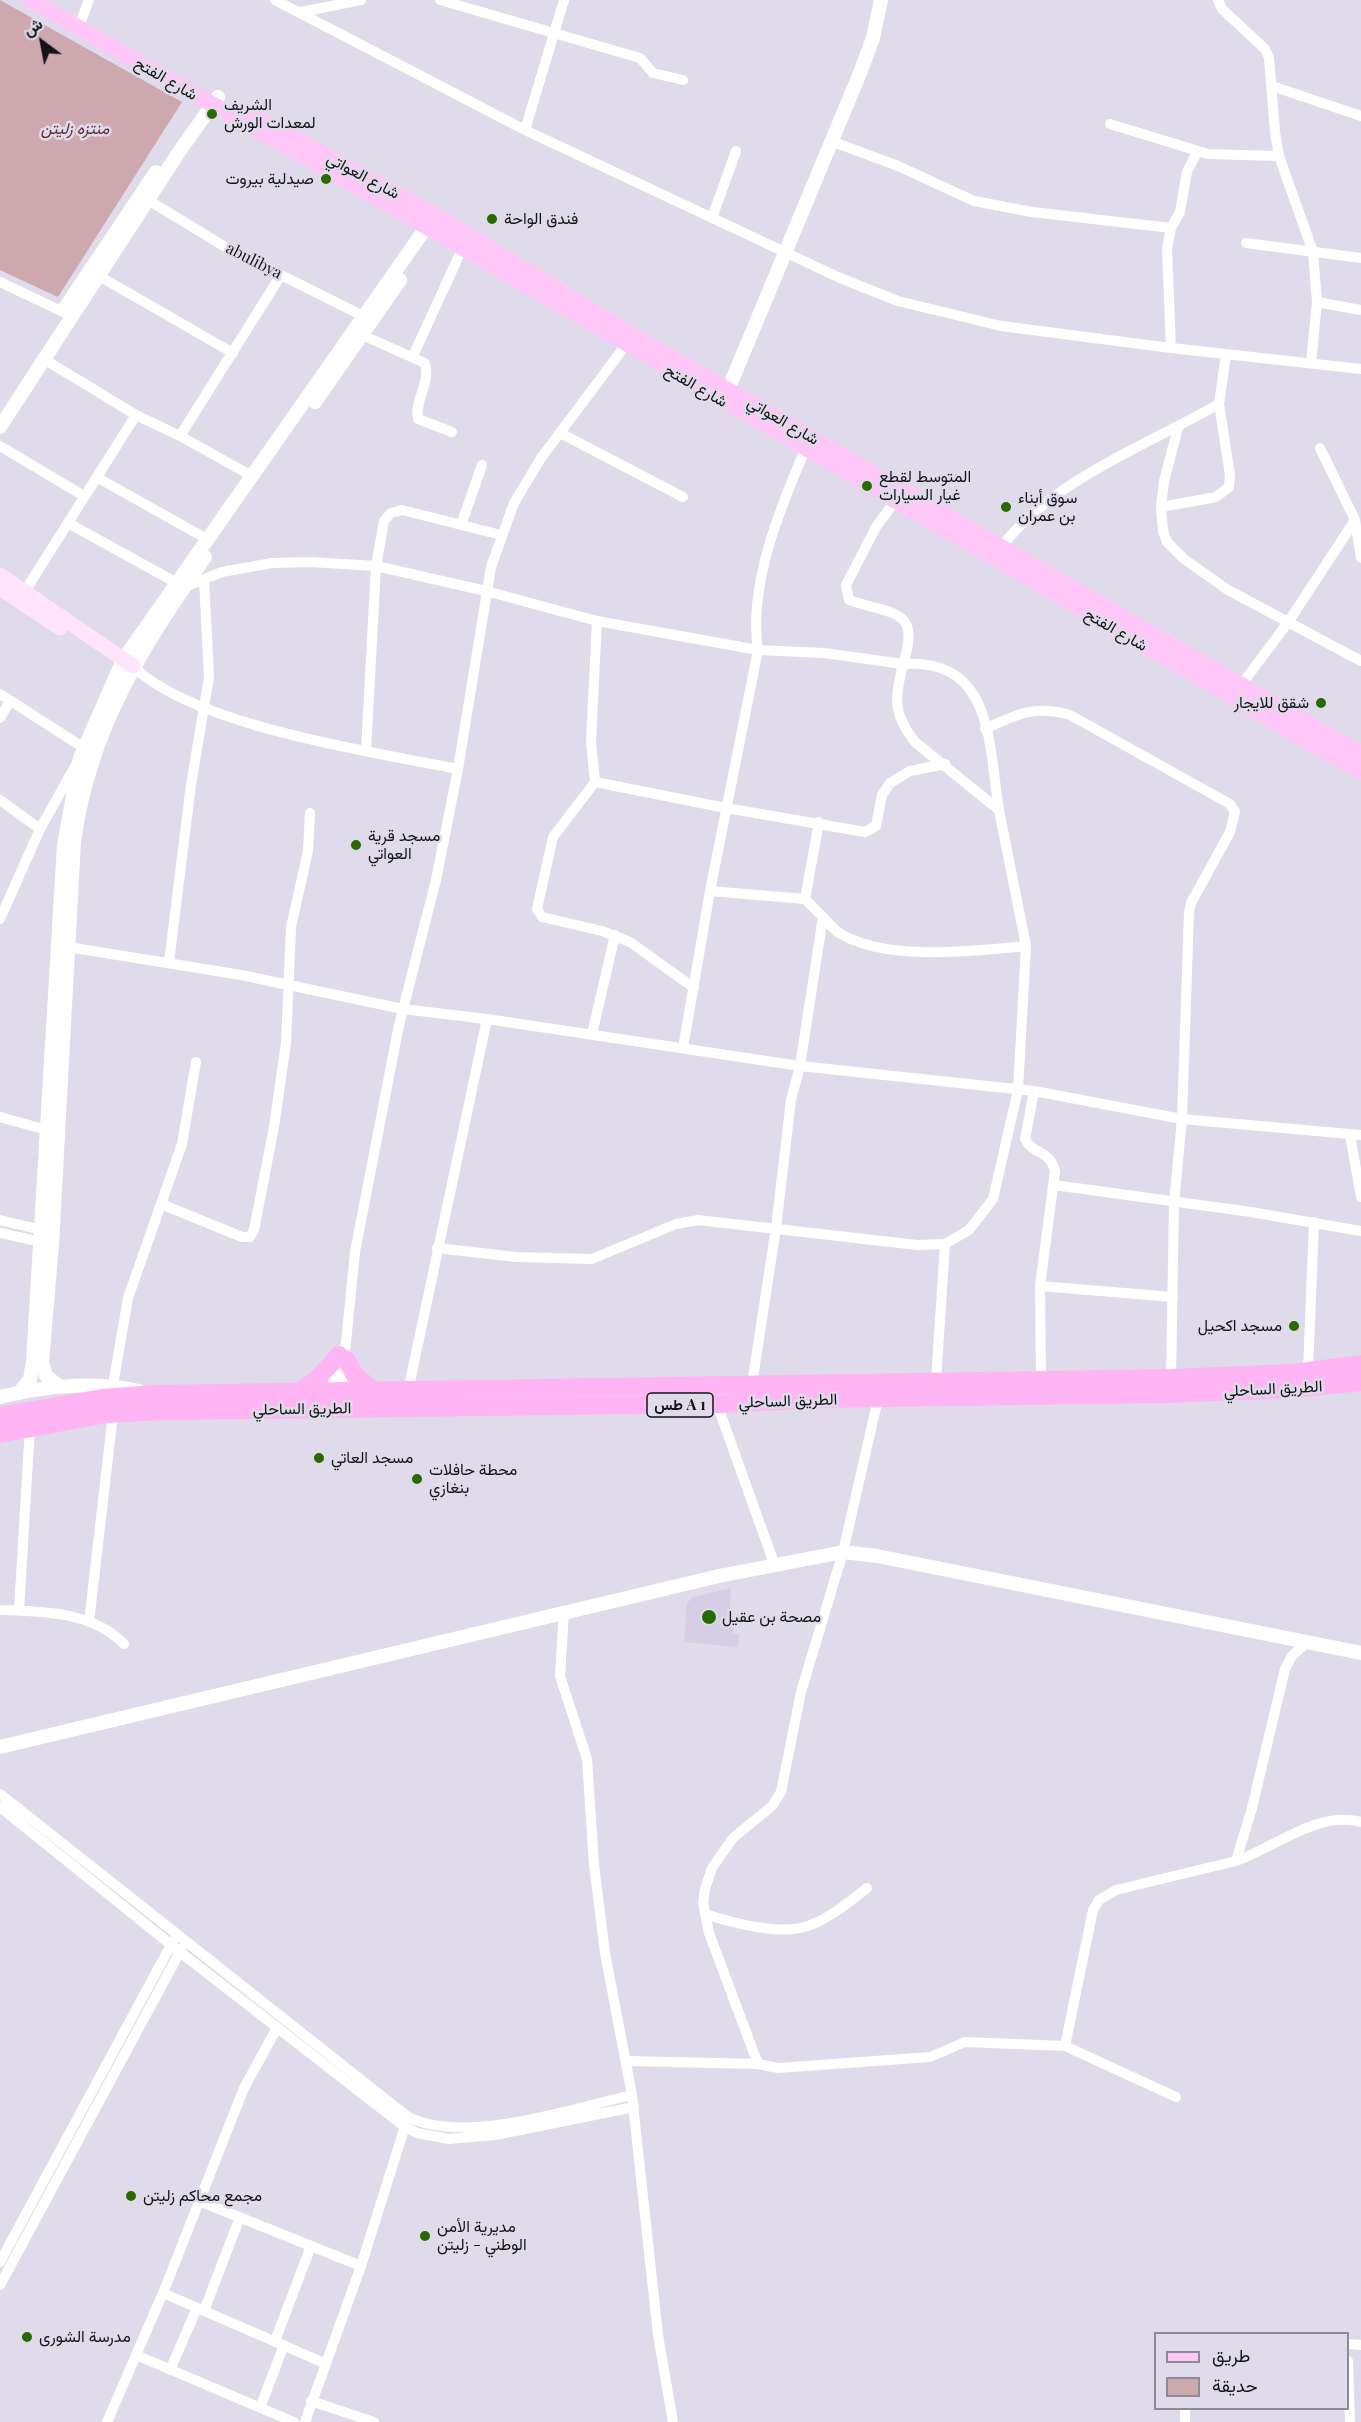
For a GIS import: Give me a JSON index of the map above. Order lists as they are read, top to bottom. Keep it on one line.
{"streets":{"highway":["الطريق الساحلي","طس A 1"],"main road":["شارع الفتح","شارع العواتي"],"street":["abulibya"]},"crossings":[["شارع الفتح","شارع العواتي"]],"parks":["منتزه زليتن"],"places":["الشريف لمعدات الورش","صيدلية بيروت","فندق الواحة","المتوسط لقطع غيار السيارات","سوق أبناء بن عمران","شقق للايجار","مسجد قرية العواتي","مسجد اكحيل","مسجد العاتي","محطة حافلات بنغازي","مصحة بن عقيل","مجمع محاكم زليتن","مديرية الأمن الوطني - زليتن","مدرسة الشورى"],"legend":["طريق","حديقة"],"north":"top left"}
